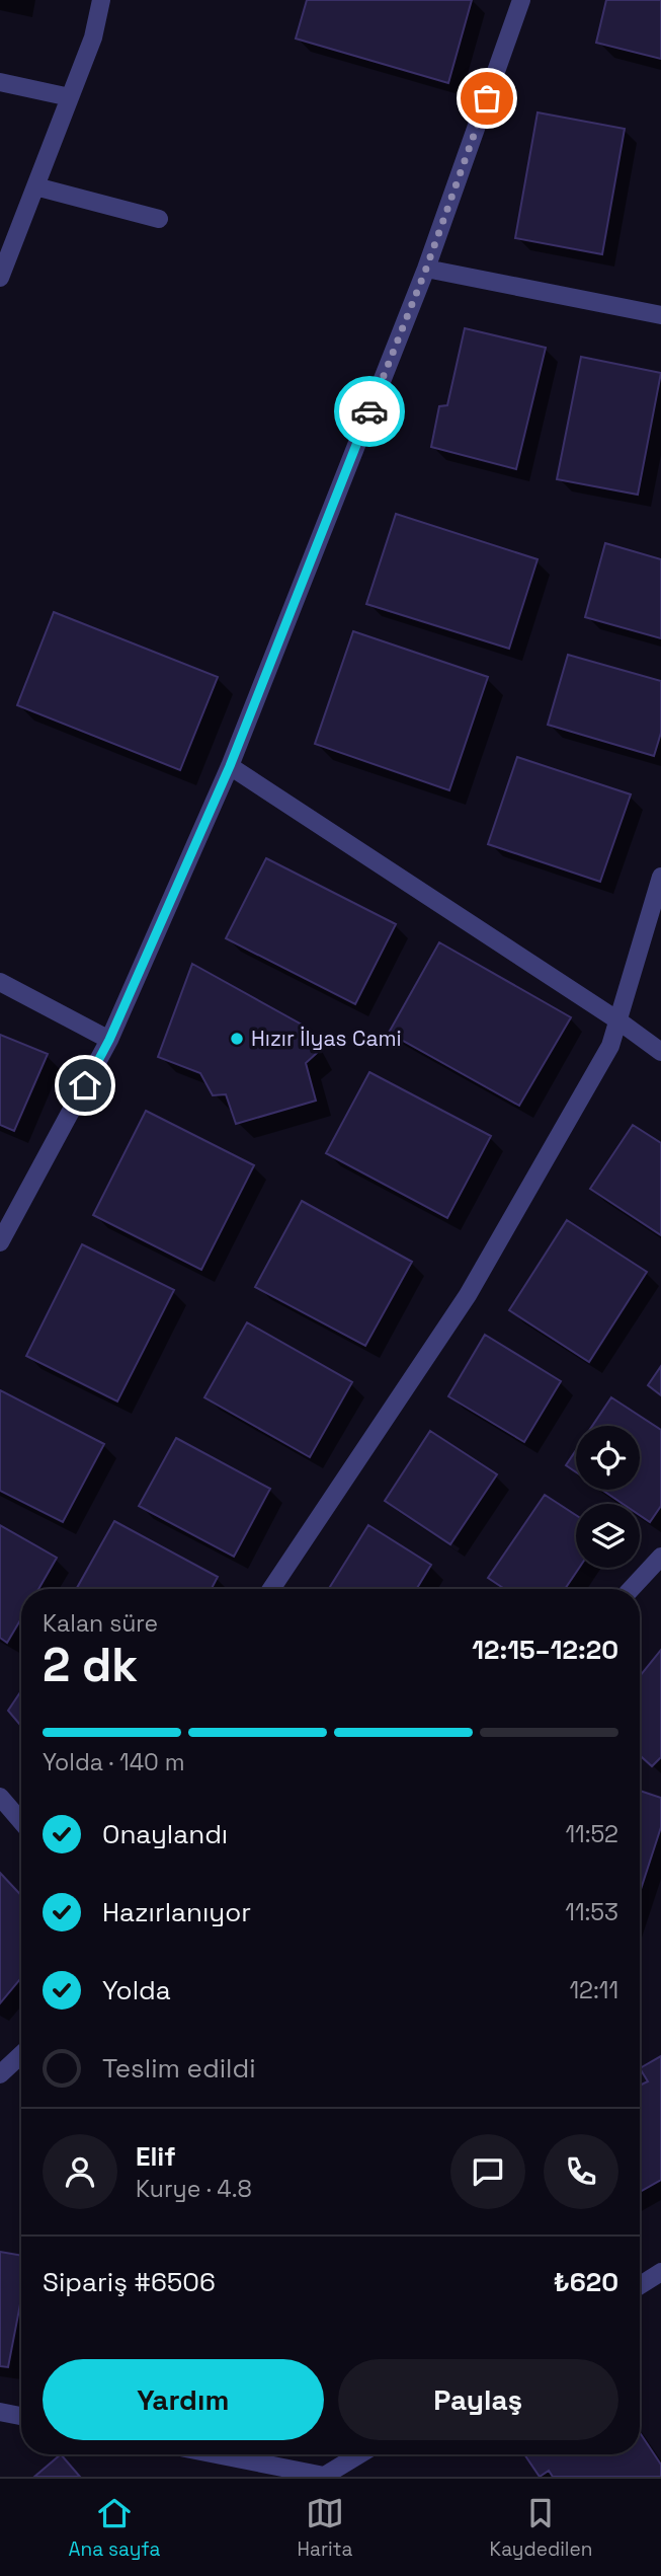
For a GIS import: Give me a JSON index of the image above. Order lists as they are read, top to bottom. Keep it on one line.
{"places":["Hızır İlyas Cami"],"page":{"heading":["2 dk","Kalan süre","12:15–12:20"],"panel":["Elif","Kurye · 4.8","Sipariş #6506","₺620"],"bar":"Yolda · 140 m","list":[["Onaylandı","11:52"],["Hazırlanıyor","11:53"],["Yolda","12:11"],"Teslim edildi"],"buttons":["Yardım","Paylaş"],"tabs":["Ana sayfa","Harita","Kaydedilen"]}}
